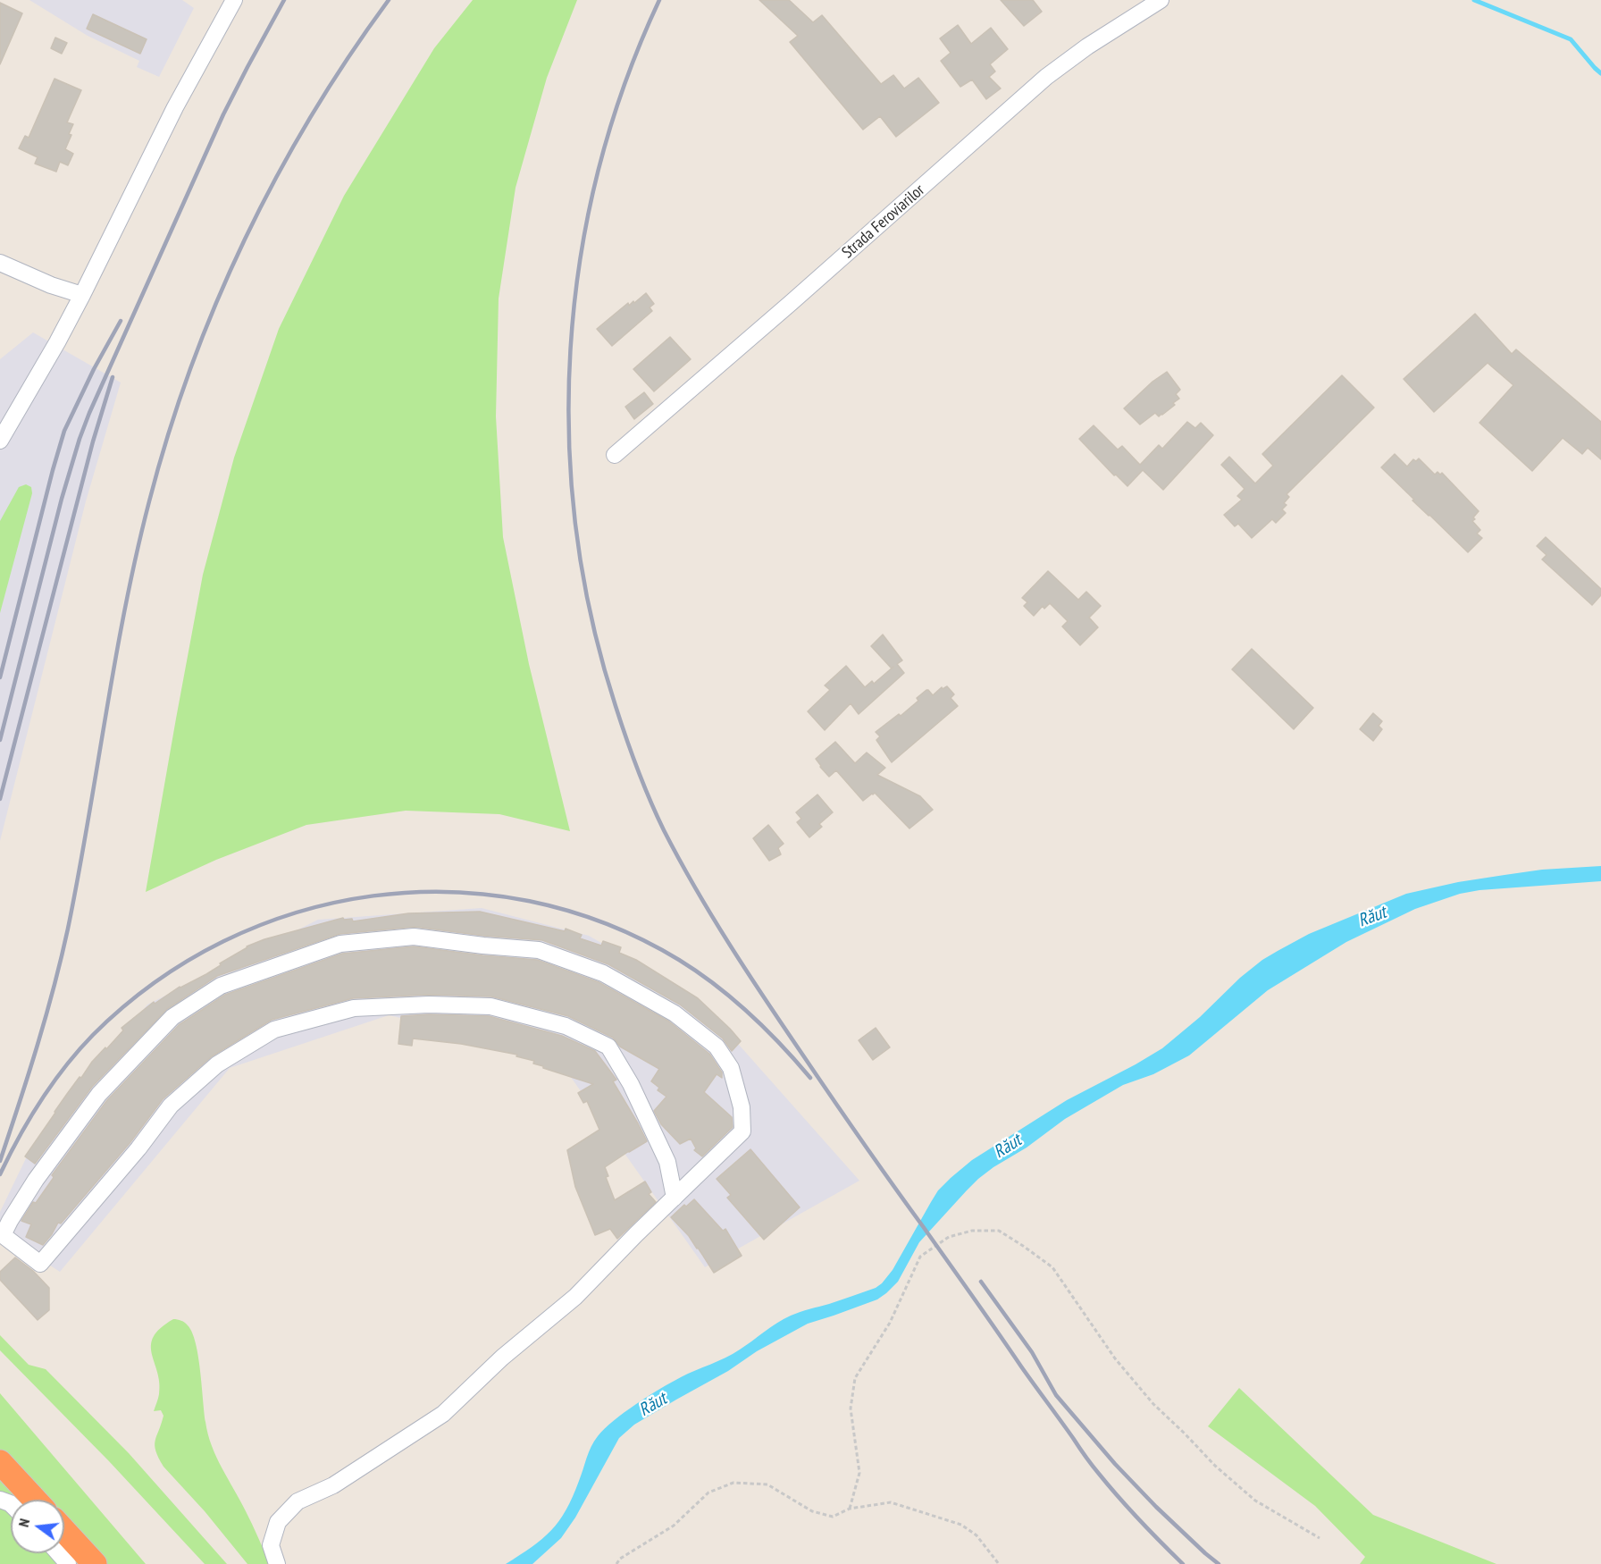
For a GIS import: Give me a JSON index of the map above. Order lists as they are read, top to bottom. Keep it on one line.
{"streets":{"street":["Strada Feroviarilor"]},"water":["Răut"],"north":"left"}
